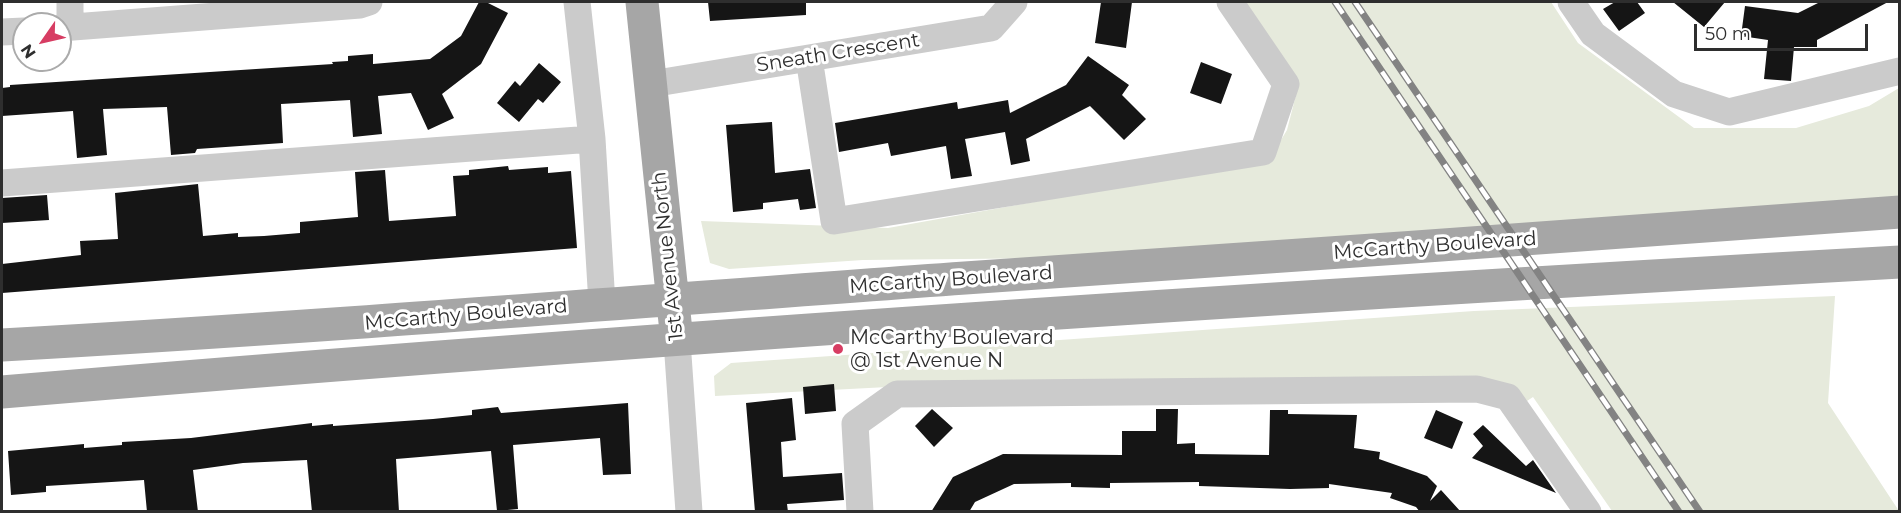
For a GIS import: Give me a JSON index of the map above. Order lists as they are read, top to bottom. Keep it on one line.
{"streets":{"main road":["McCarthy Boulevard","1st Avenue North"],"street":["Sneath Crescent"]},"crossings":[["Sneath Crescent","1st Avenue North"],["McCarthy Boulevard","1st Avenue North"]],"places":["McCarthy Boulevard @ 1st Avenue N"],"scale_bar":"50 m","north":"bottom left"}
